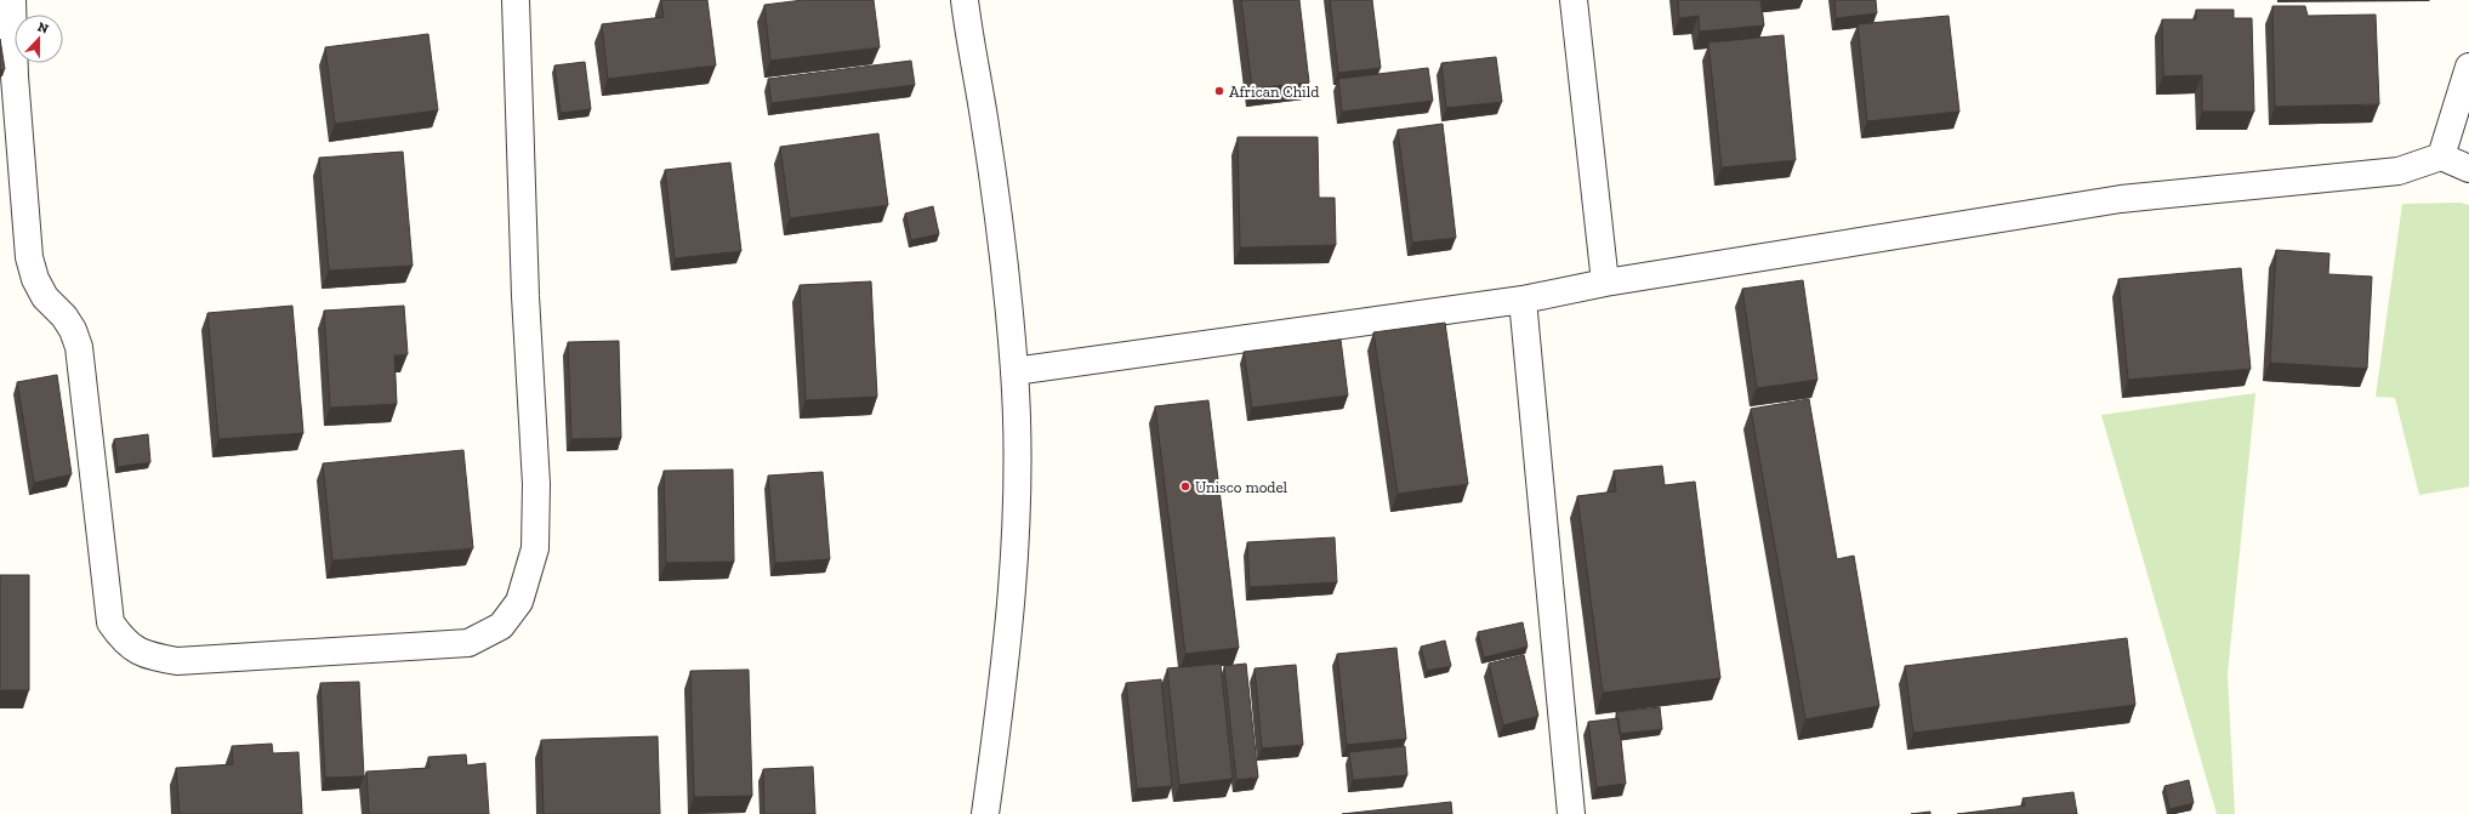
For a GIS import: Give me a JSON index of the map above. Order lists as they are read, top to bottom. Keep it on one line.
{"places":["African Child","Unisco model"],"north":"top"}
